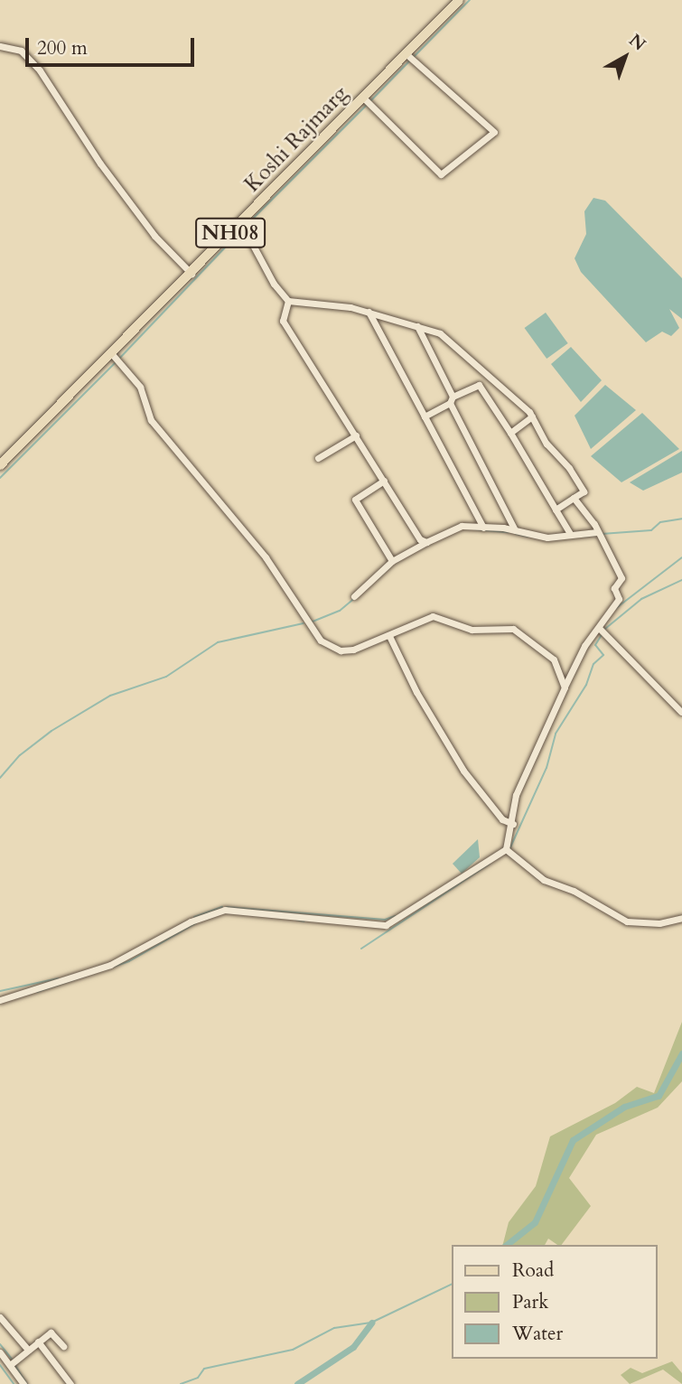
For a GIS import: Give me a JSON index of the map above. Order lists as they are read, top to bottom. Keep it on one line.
{"streets":{"main road":["Koshi Rajmarg","NH08"]},"legend":["Road","Park","Water"],"scale_bar":"200 m","north":"top right"}
